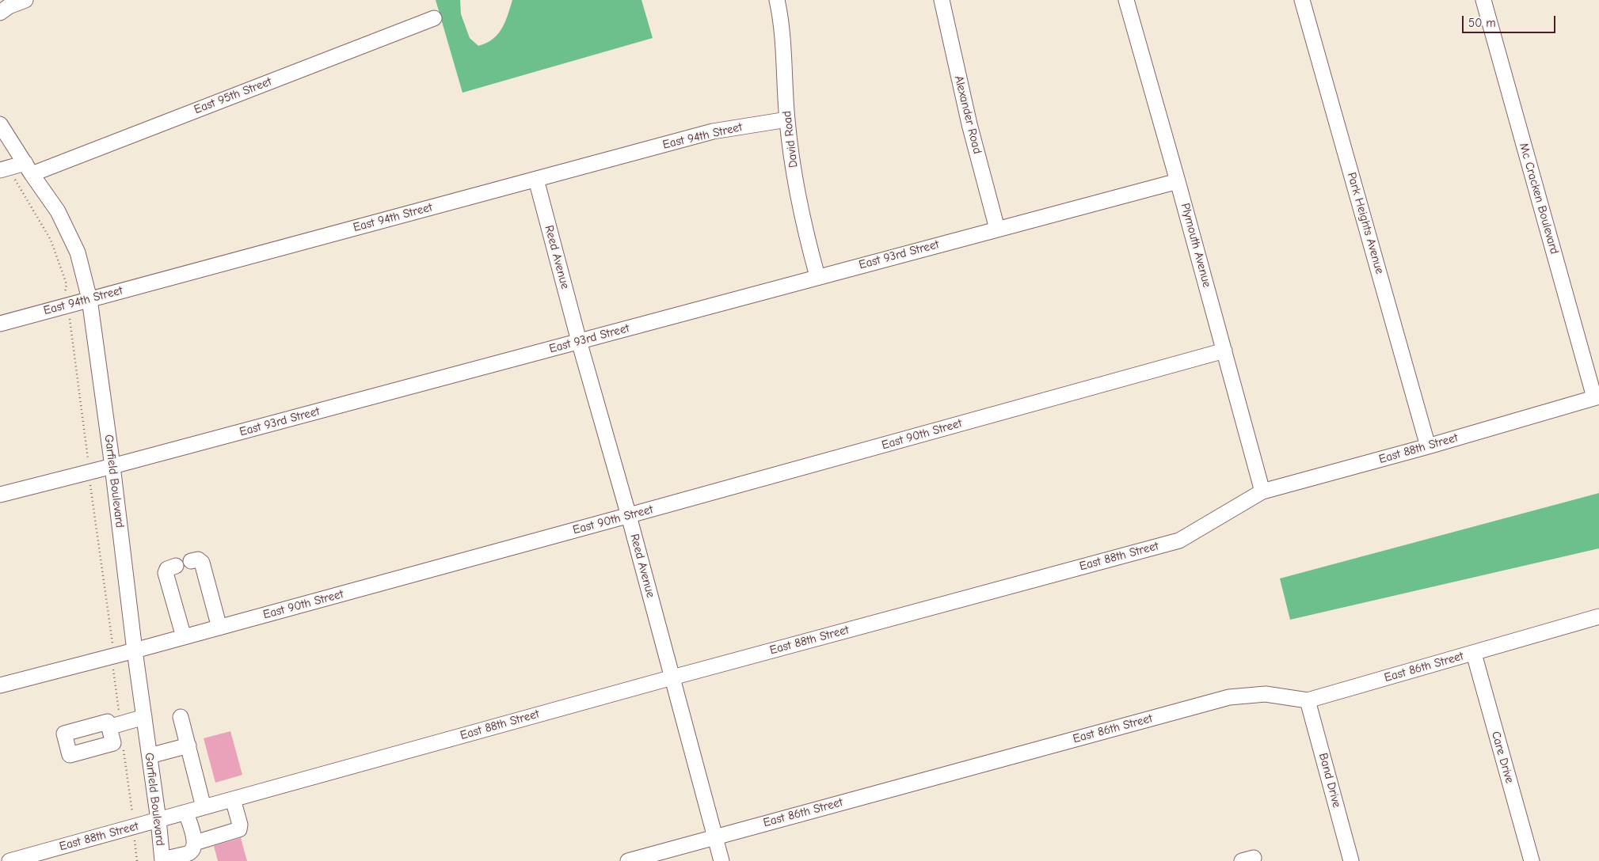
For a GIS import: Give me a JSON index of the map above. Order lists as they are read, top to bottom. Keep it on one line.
{"streets":{"street":["East 95th Street","Alexander Road","East 94th Street","David Road","Mc Cracken Boulevard","Park Heights Avenue","Plymouth Avenue","East 93rd Street","Reed Avenue","East 90th Street","East 88th Street","Garfield Boulevard","East 86th Street","Care Drive","Band Drive"]},"crossings":[["East 95th Street","Garfield Boulevard"],["Alexander Road","East 93rd Street"],["East 94th Street","David Road"],["East 94th Street","Reed Avenue"],["East 94th Street","Garfield Boulevard"],["David Road","East 93rd Street"],["Mc Cracken Boulevard","East 88th Street"],["Park Heights Avenue","East 88th Street"],["Plymouth Avenue","East 93rd Street"],["Plymouth Avenue","East 90th Street"],["Plymouth Avenue","East 88th Street"],["East 93rd Street","Reed Avenue"],["East 93rd Street","Garfield Boulevard"],["Reed Avenue","East 90th Street"],["Reed Avenue","East 88th Street"],["Reed Avenue","East 86th Street"],["East 90th Street","Garfield Boulevard"],["East 88th Street","Garfield Boulevard"],["East 86th Street","Care Drive"],["East 86th Street","Band Drive"]],"scale_bar":"50 m"}
